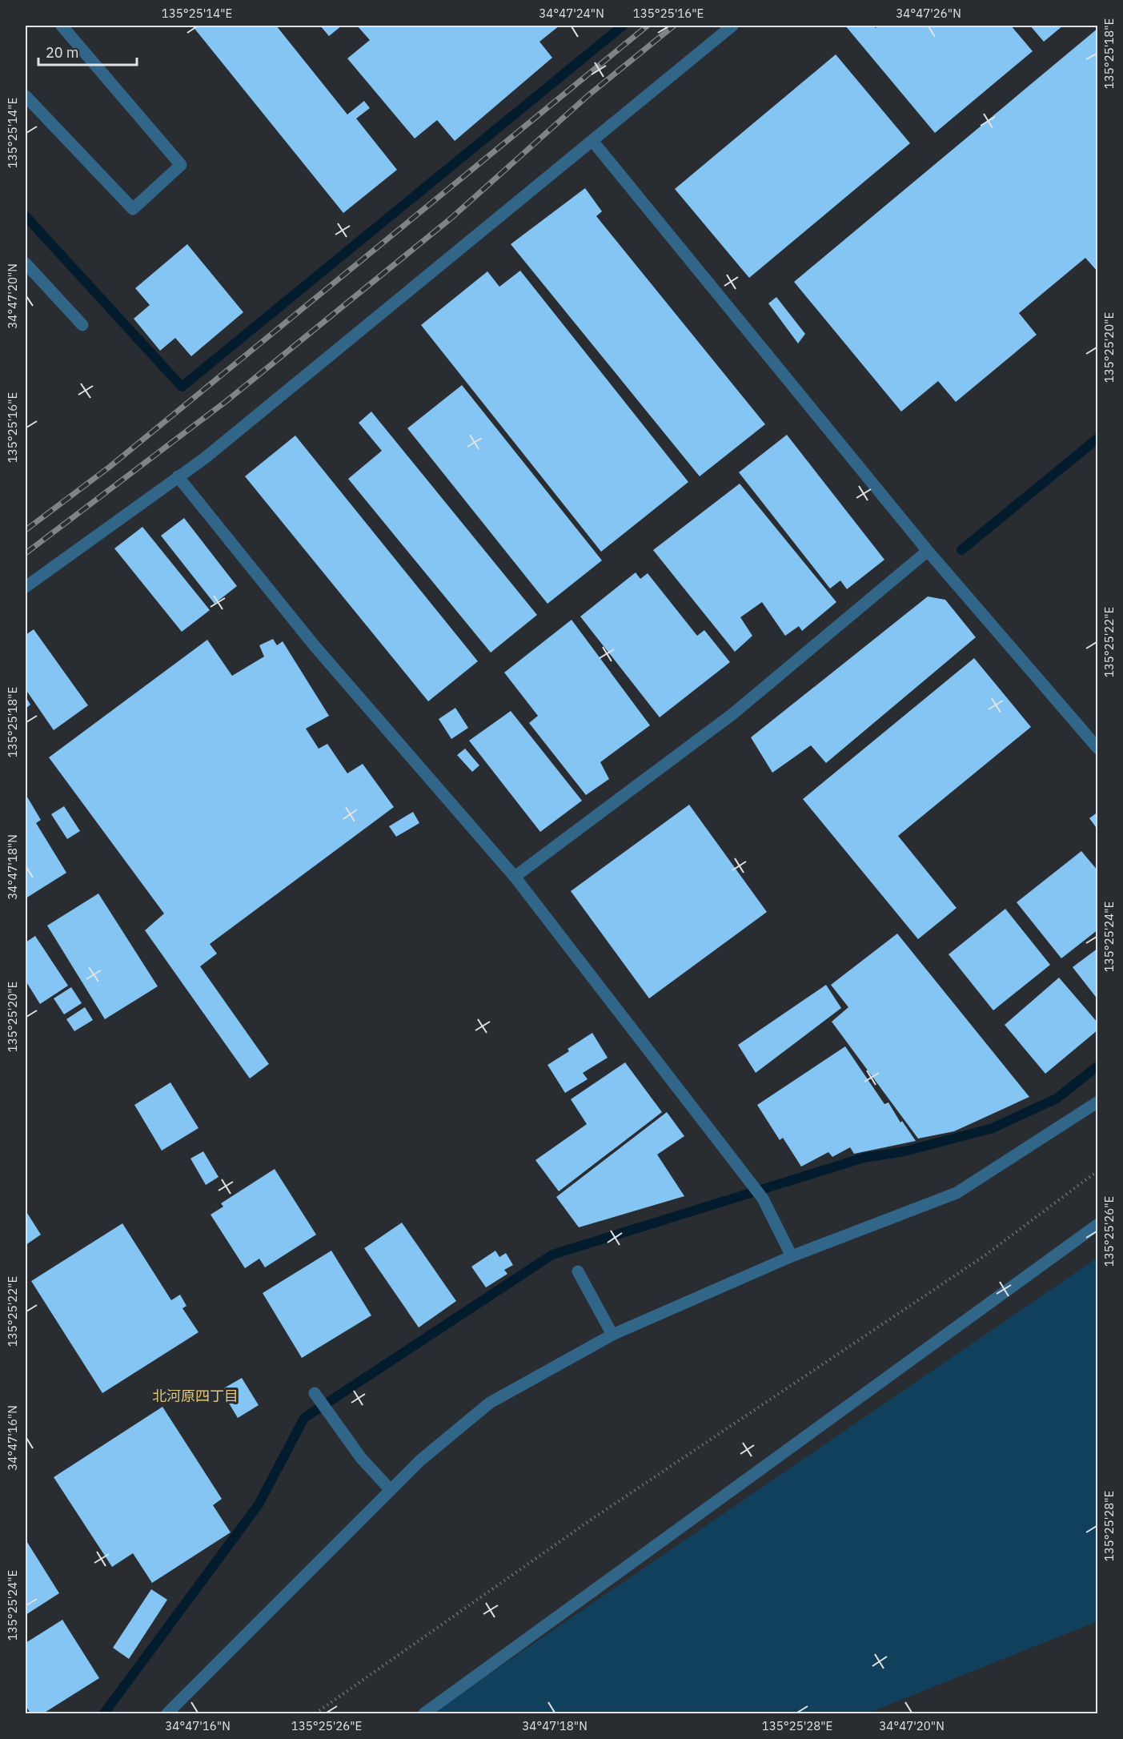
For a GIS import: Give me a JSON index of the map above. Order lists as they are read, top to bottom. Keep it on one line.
{"districts":["北河原四丁目"],"scale_bar":"20 m","coordinates":["135°25'14\"E","34°47'24\"N","135°25'16\"E","34°47'26\"N","135°25'18\"E","34°47'20\"N","135°25'20\"E","135°25'22\"E","34°47'18\"N","135°25'24\"E","135°25'26\"E","34°47'16\"N","135°25'28\"E"]}
